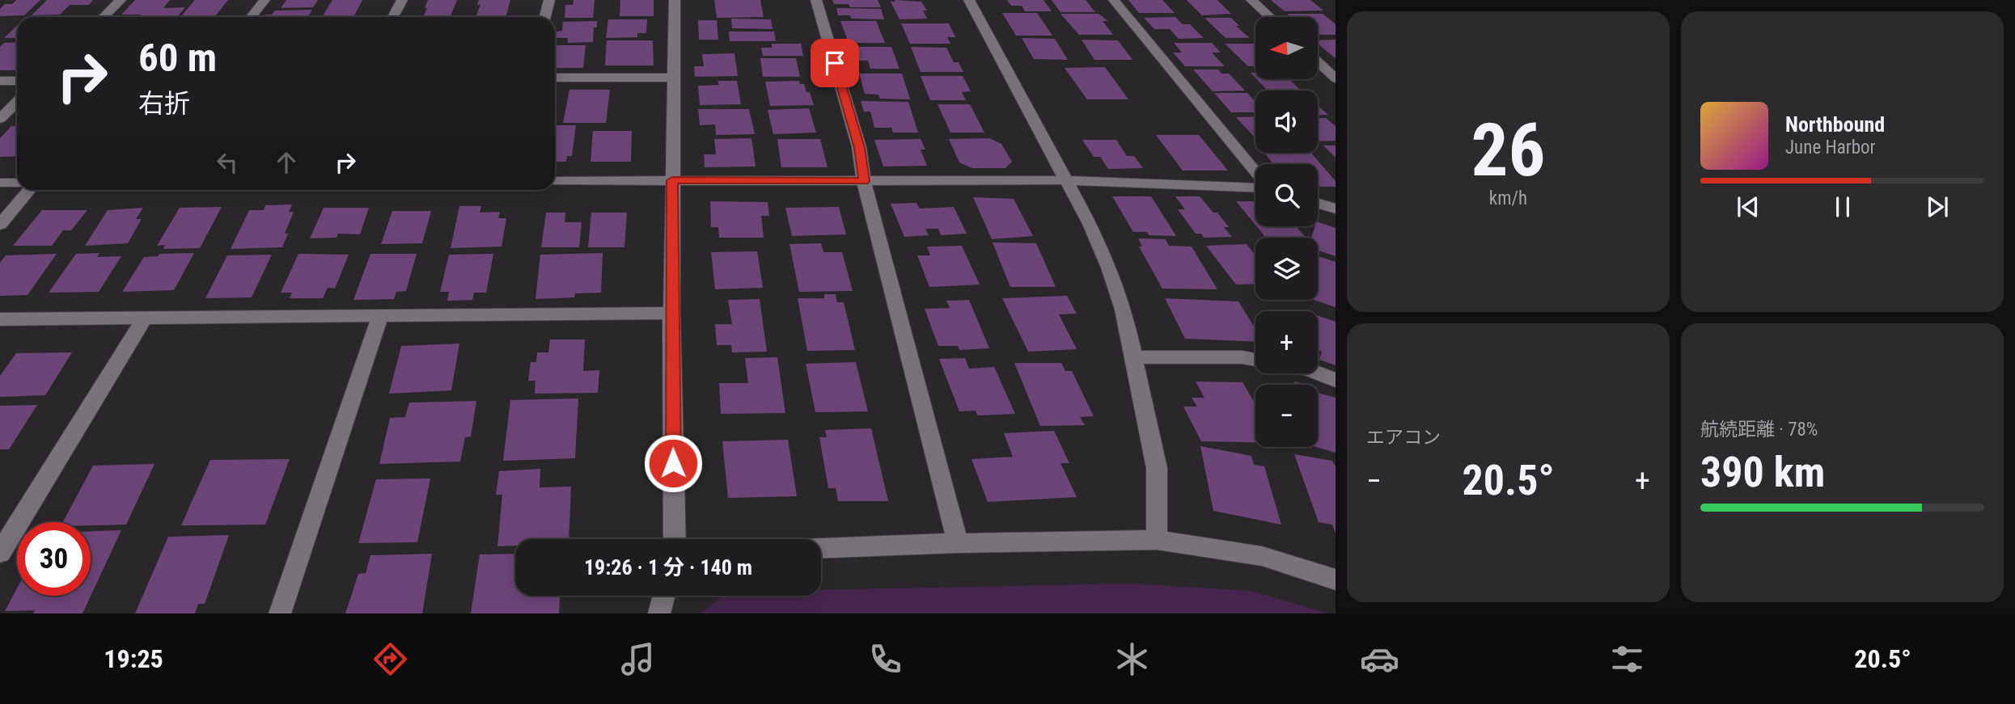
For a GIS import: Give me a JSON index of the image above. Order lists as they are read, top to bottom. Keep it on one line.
{"north":"left","page":{"tile":[["26","km/h"],"エアコン",["航続距離 · 78%","390 km"]],"map_buttons":["+","−"],"turn":["60 m","右折"],"song":["Northbound","June Harbor"],"heat":["−","20.5°","+"],"limit":"30","trip":"19:26 · 1 分 · 140 m","tabs":["19:25","20.5°"]}}
